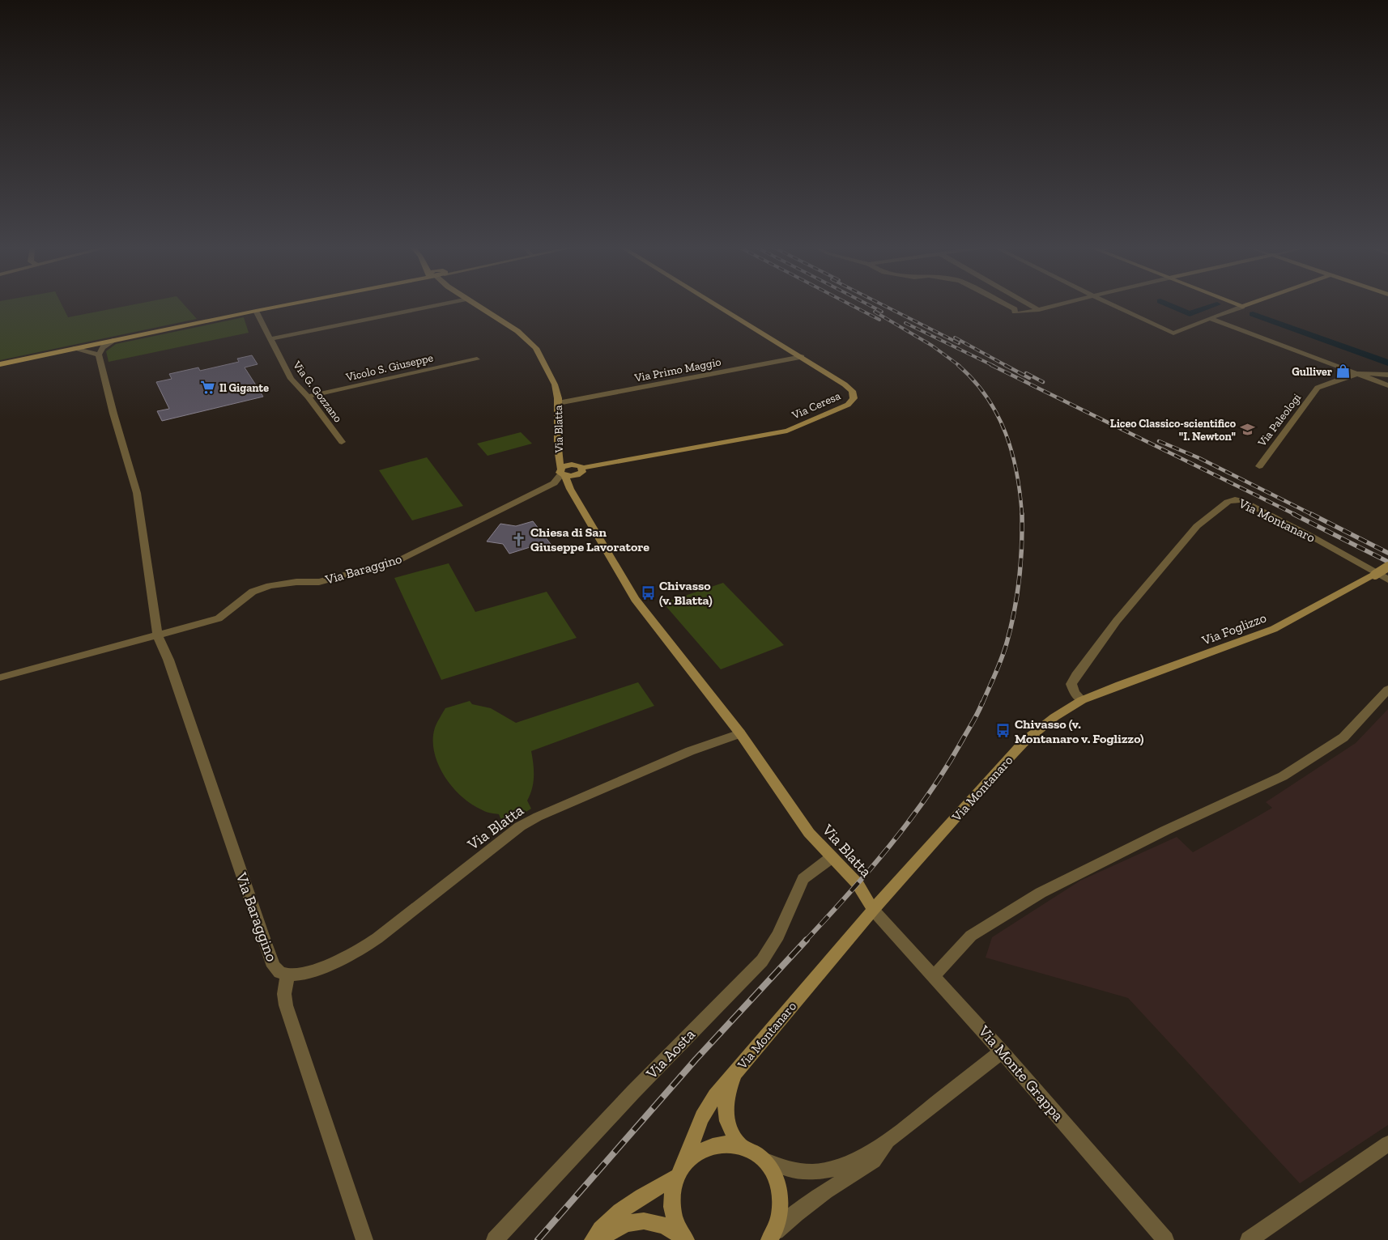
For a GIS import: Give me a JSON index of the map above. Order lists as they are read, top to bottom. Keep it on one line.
{"streets":{"street":["Vicolo S. Giuseppe","Via Primo Maggio","Via G. Gozzano","Via Ceresa","Via Paleologi","Via Blatta","Via Montanaro","Via Baraggino","Via Foglizzo","Via Aosta","Via Monte Grappa"]},"crossings":[["Vicolo S. Giuseppe","Via G. Gozzano"],["Via Primo Maggio","Via Ceresa"],["Via Primo Maggio","Via Blatta"],["Via Blatta","Via Montanaro"],["Via Blatta","Via Baraggino"],["Via Blatta","Via Aosta"],["Via Blatta","Via Monte Grappa"],["Via Montanaro","Via Foglizzo"],["Via Montanaro","Via Monte Grappa"]],"places":{"shop":["Gulliver"],"supermarket":["Il Gigante"],"school or university":["Liceo Classico-scientifico \"I. Newton\""],"church":["Chiesa di San Giuseppe Lavoratore"],"bus stop":["Chivasso (v. Blatta)","Chivasso (v. Montanaro v. Foglizzo)"]}}
